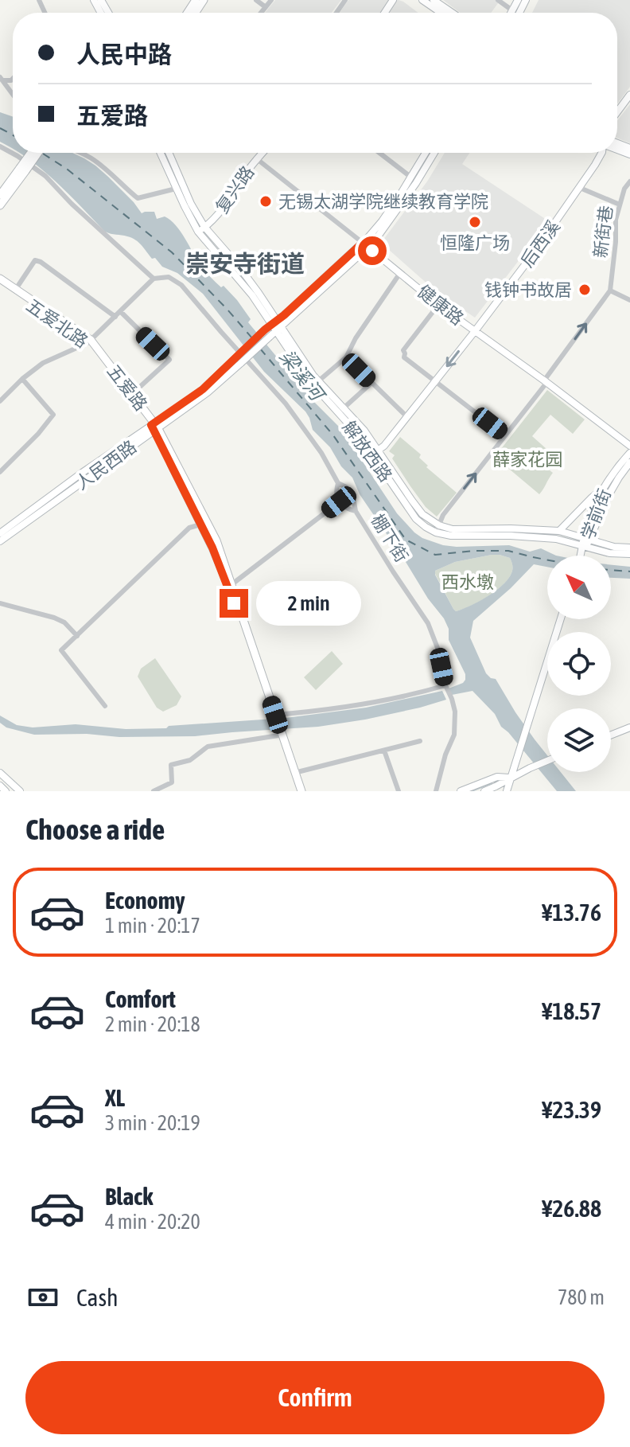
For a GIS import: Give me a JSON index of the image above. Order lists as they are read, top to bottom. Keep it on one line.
{"streets":{"main road":["复兴路","后西溪","健康路","五爱北路","五爱路","解放西路","人民西路","学前街"],"street":["新街巷","棚下街"]},"crossings":[["复兴路","健康路"],["复兴路","解放西路"],["新街巷","健康路"],["新街巷","解放西路"],["后西溪","健康路"],["后西溪","解放西路"],["五爱北路","五爱路"],["五爱北路","人民西路"],["五爱路","人民西路"]],"one_way":["新街巷"],"districts":["崇安寺街道"],"water":["梁溪河"],"parks":["薛家花园","西水墩"],"places":["无锡太湖学院继续教育学院","恒隆广场","钱钟书故居"],"north":"top left","page":{"banner":["人民中路","五爱路"],"bubble":"2 min","heading":"Choose a ride","list":[{"name":"Economy","note":"1 min · 20:17","value":"¥13.76"},{"name":"Comfort","note":"2 min · 20:18","value":"¥18.57"},{"name":"XL","note":"3 min · 20:19","value":"¥23.39"},{"name":"Black","note":"4 min · 20:20","value":"¥26.88"}],"pay":["Cash","780 m"],"buttons":"Confirm"}}
